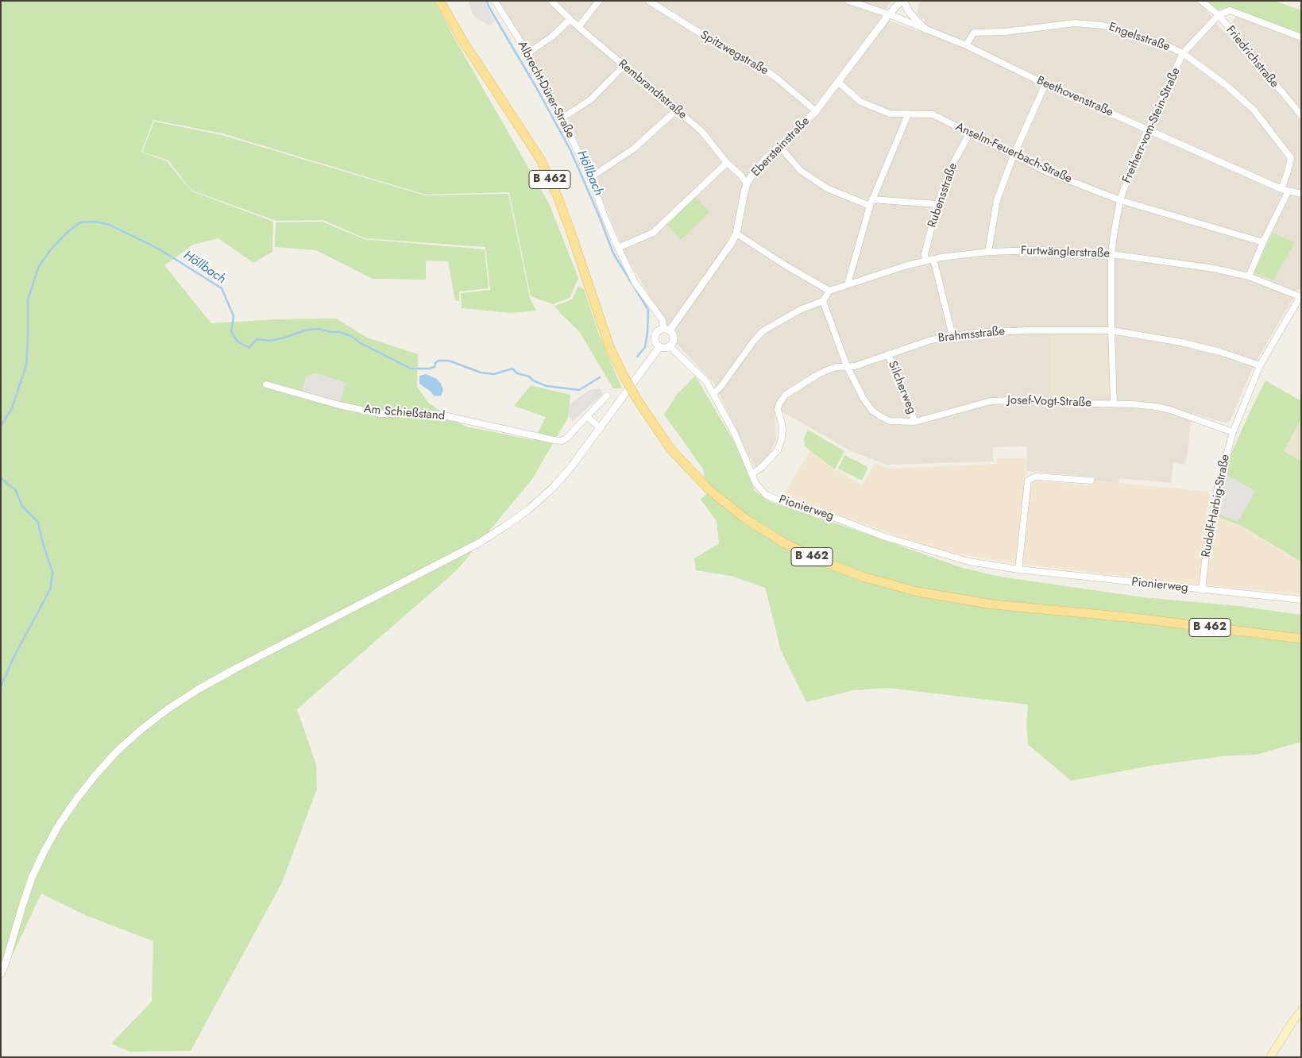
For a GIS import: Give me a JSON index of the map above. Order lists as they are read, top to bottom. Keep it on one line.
{"streets":{"main road":["B 462"],"street":["Engelsstraße","Spitzwegstraße","Friedrichstraße","Albrecht-Dürer-Straße","Rembrandtstraße","Beethovenstraße","Freiherr-vom-Stein-Straße","Ebersteinstraße","Anselm-Feuerbach-Straße","Rubensstraße","Furtwänglerstraße","Brahmsstraße","Silcherweg","Josef-Vogt-Straße","Am Schießstand","Rudolf-Harbig-Straße","Pionierweg"]},"crossings":[["Engelsstraße","Beethovenstraße"],["Engelsstraße","Freiherr-vom-Stein-Straße"],["Spitzwegstraße","Ebersteinstraße"],["Friedrichstraße","Freiherr-vom-Stein-Straße"],["Albrecht-Dürer-Straße","Ebersteinstraße"],["Albrecht-Dürer-Straße","Pionierweg"],["Rembrandtstraße","Ebersteinstraße"],["Beethovenstraße","Freiherr-vom-Stein-Straße"],["Beethovenstraße","Ebersteinstraße"],["Freiherr-vom-Stein-Straße","Anselm-Feuerbach-Straße"],["Freiherr-vom-Stein-Straße","Furtwänglerstraße"],["Freiherr-vom-Stein-Straße","Brahmsstraße"],["Freiherr-vom-Stein-Straße","Josef-Vogt-Straße"],["Ebersteinstraße","Anselm-Feuerbach-Straße"],["Ebersteinstraße","Pionierweg"],["Anselm-Feuerbach-Straße","Rubensstraße"],["Rubensstraße","Furtwänglerstraße"],["Furtwänglerstraße","Rudolf-Harbig-Straße"],["Brahmsstraße","Silcherweg"],["Brahmsstraße","Josef-Vogt-Straße"],["Brahmsstraße","Rudolf-Harbig-Straße"],["Brahmsstraße","Pionierweg"],["Silcherweg","Josef-Vogt-Straße"],["Josef-Vogt-Straße","Rudolf-Harbig-Straße"],["Rudolf-Harbig-Straße","Pionierweg"]],"water":["Höllbach"]}
